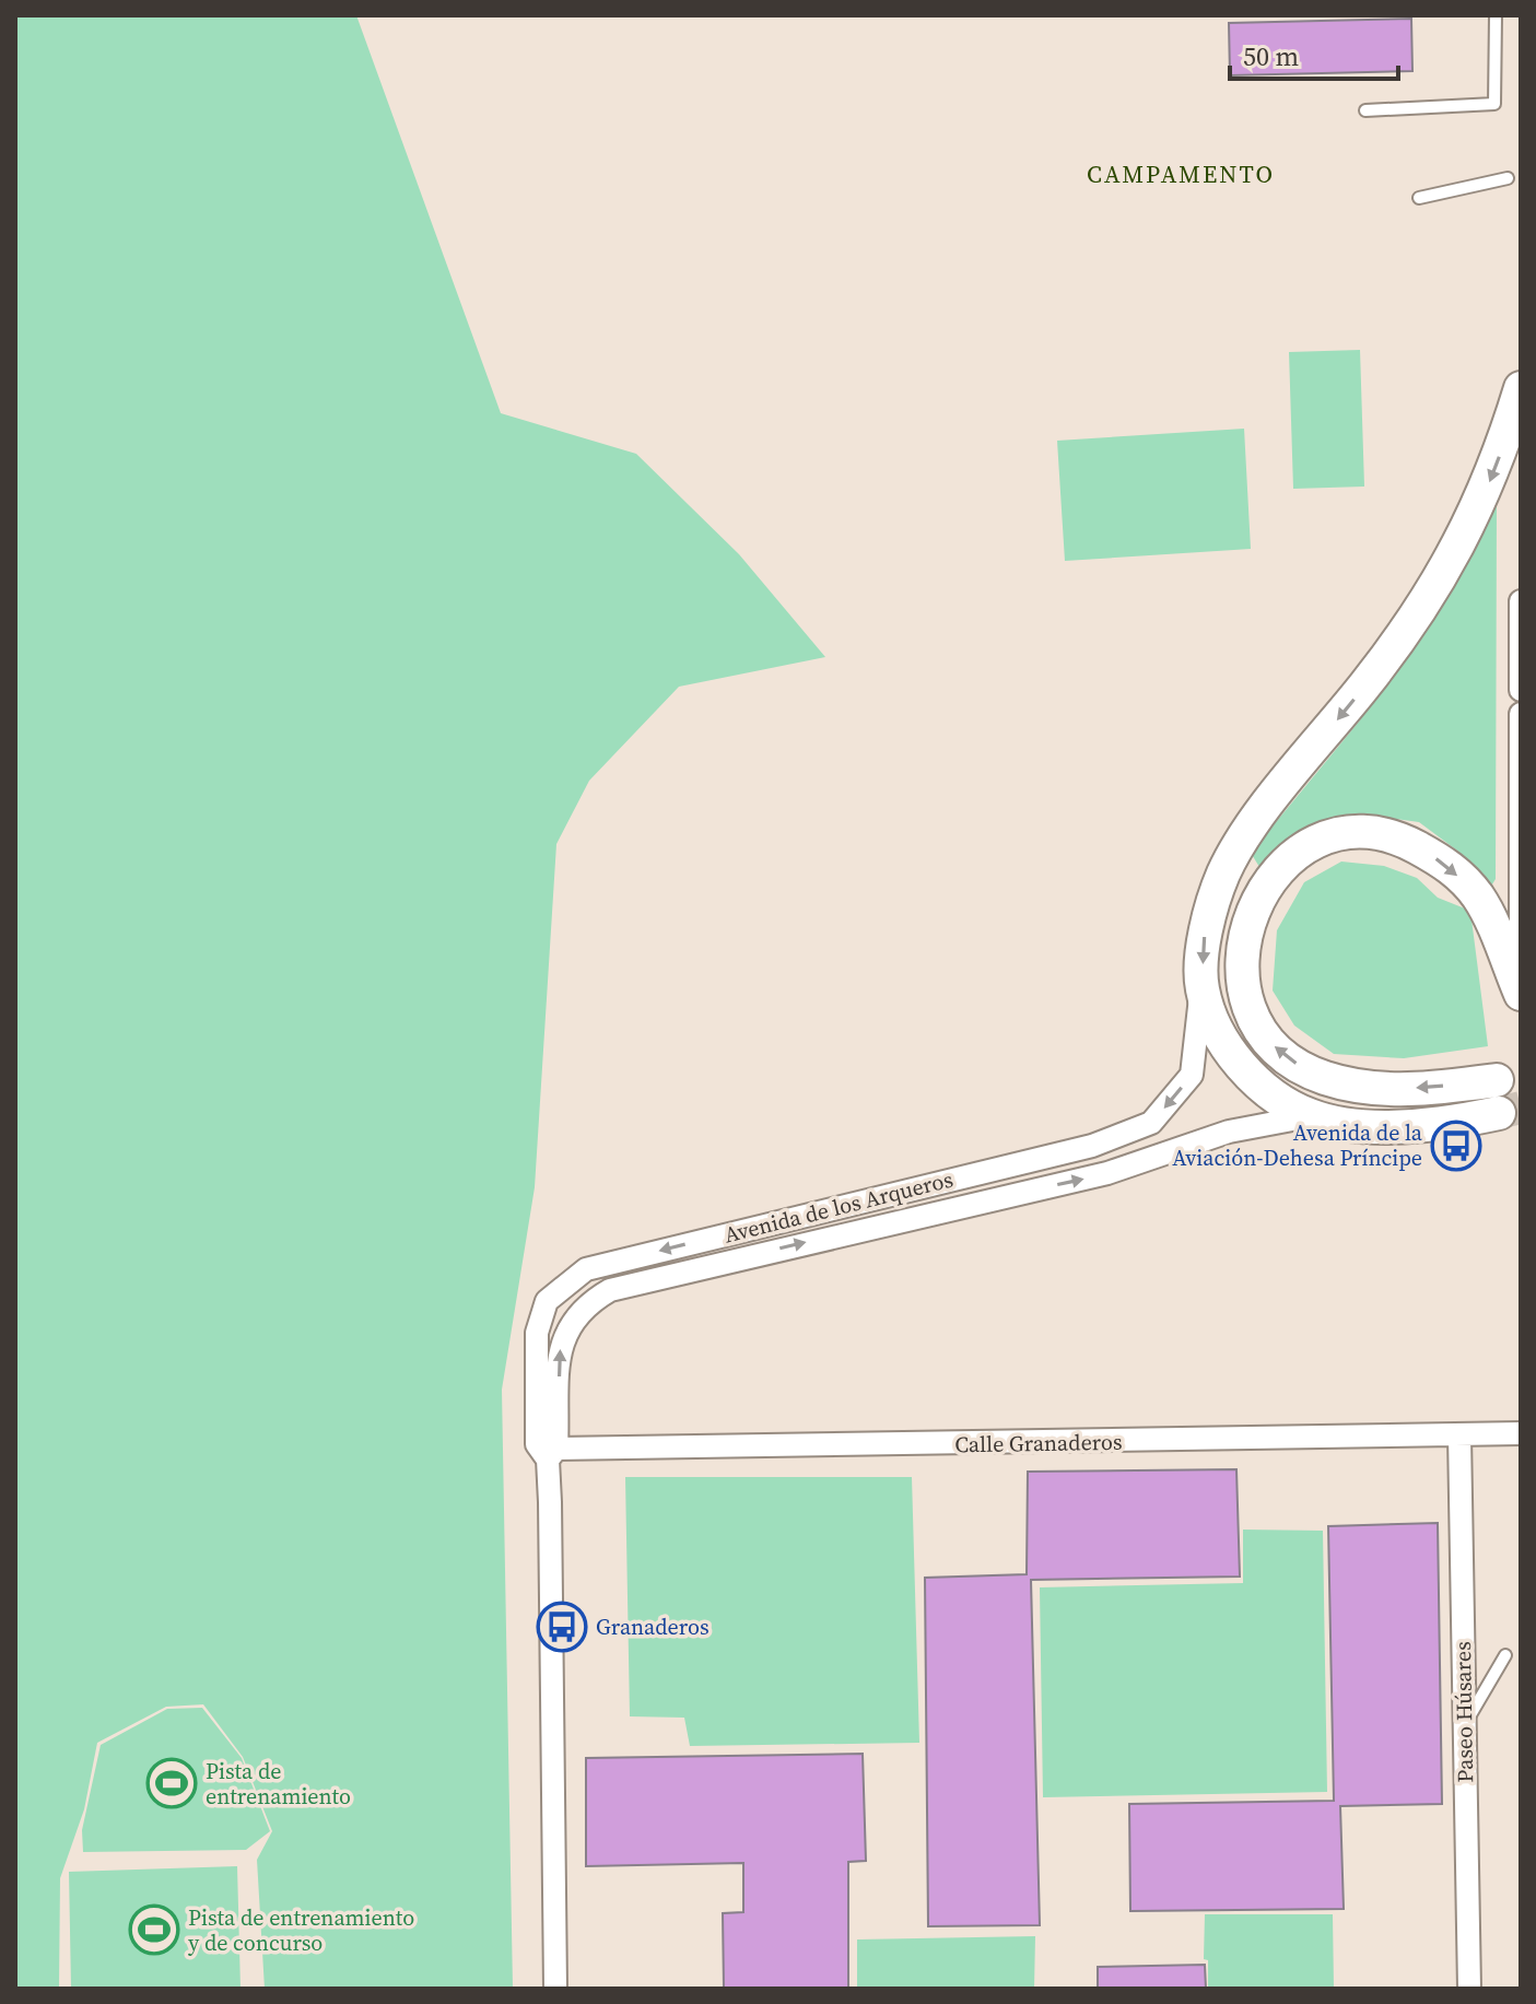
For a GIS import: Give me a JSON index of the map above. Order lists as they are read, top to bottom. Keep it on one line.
{"streets":{"street":["Avenida de los Arqueros","Calle Granaderos","Paseo Húsares"]},"crossings":[["Avenida de los Arqueros","Calle Granaderos"],["Calle Granaderos","Paseo Húsares"]],"districts":["CAMPAMENTO"],"places":{"bus stop":["Avenida de la Aviación-Dehesa Príncipe","Granaderos"],"sports":["Pista de entrenamiento","Pista de entrenamiento y de concurso"]},"scale_bar":"50 m"}
